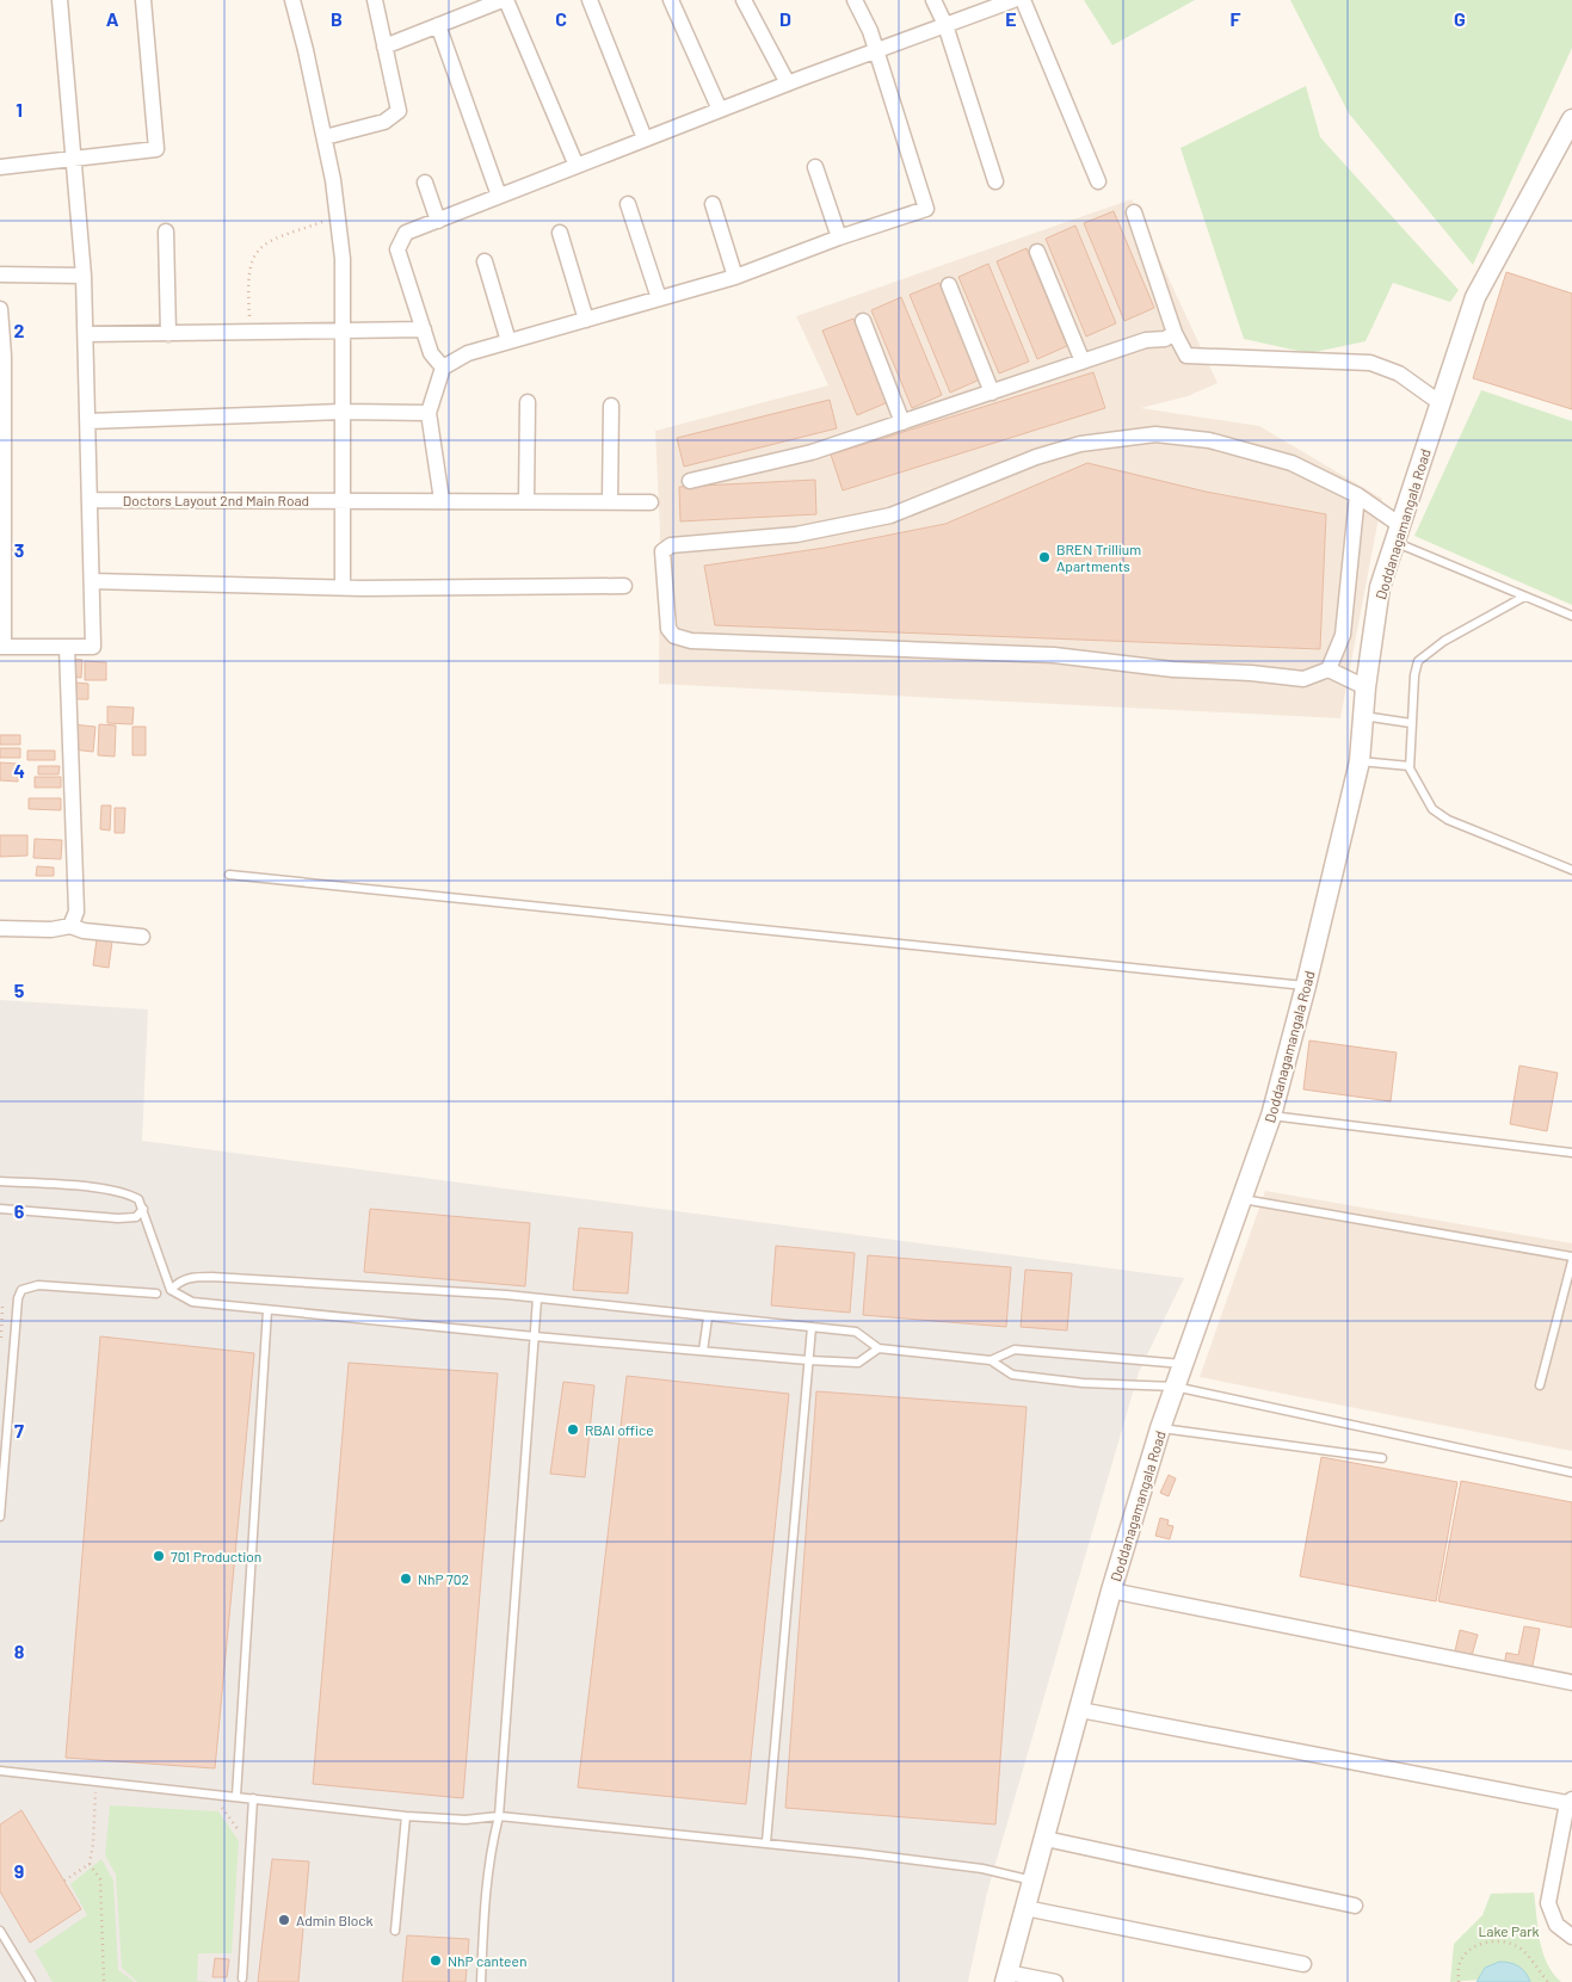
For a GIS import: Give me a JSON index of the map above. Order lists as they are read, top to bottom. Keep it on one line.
{"streets":{"street":["Doctors Layout 2nd Main Road","Doddanagamangala Road"]},"parks":["Lake Park"],"places":["BREN Trillium Apartments","RBAI office","701 Production","NhP 702","Admin Block","NhP canteen"],"grid":{"columns":["A","B","C","D","E","F","G"],"rows":["1","2","3","4","5","6","7","8","9"]}}
